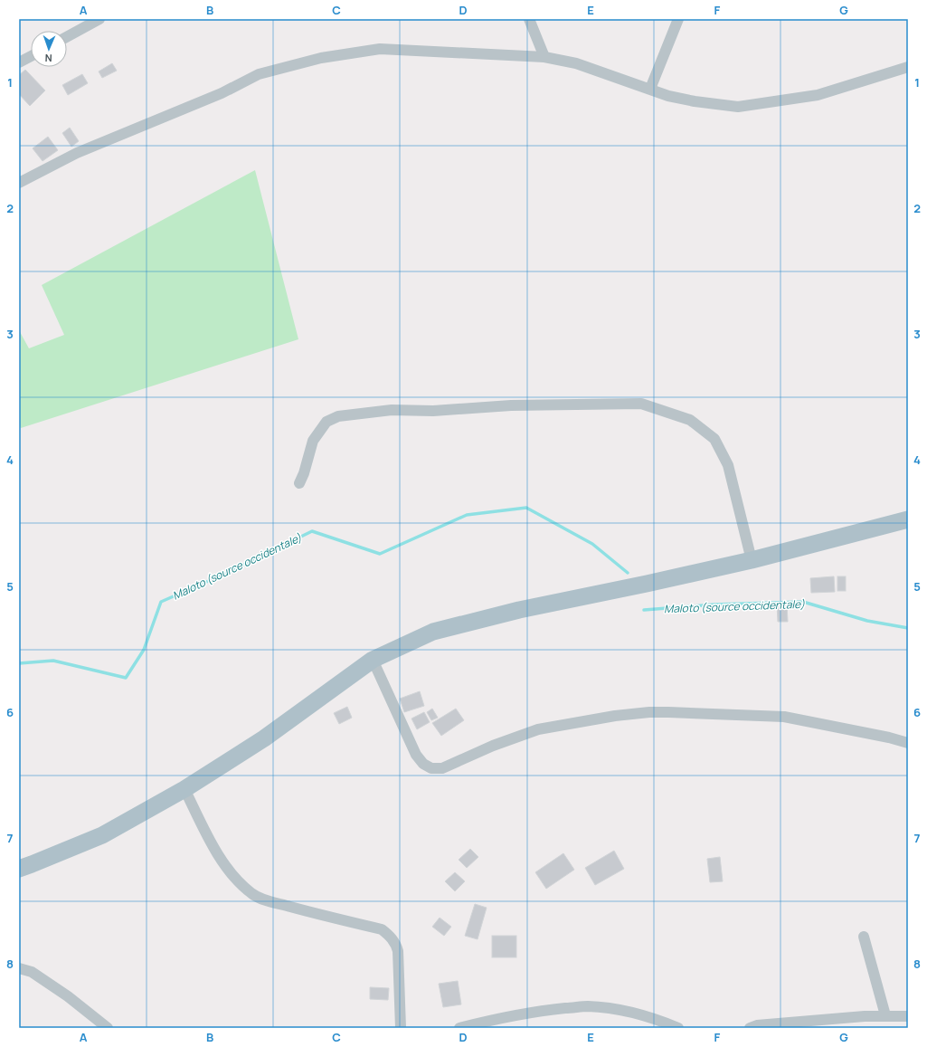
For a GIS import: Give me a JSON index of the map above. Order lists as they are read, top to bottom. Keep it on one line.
{"water":["Maloto (source occidentale)"],"north":"bottom","grid":{"columns":["A","B","C","D","E","F","G"],"rows":["1","2","3","4","5","6","7","8"]}}
